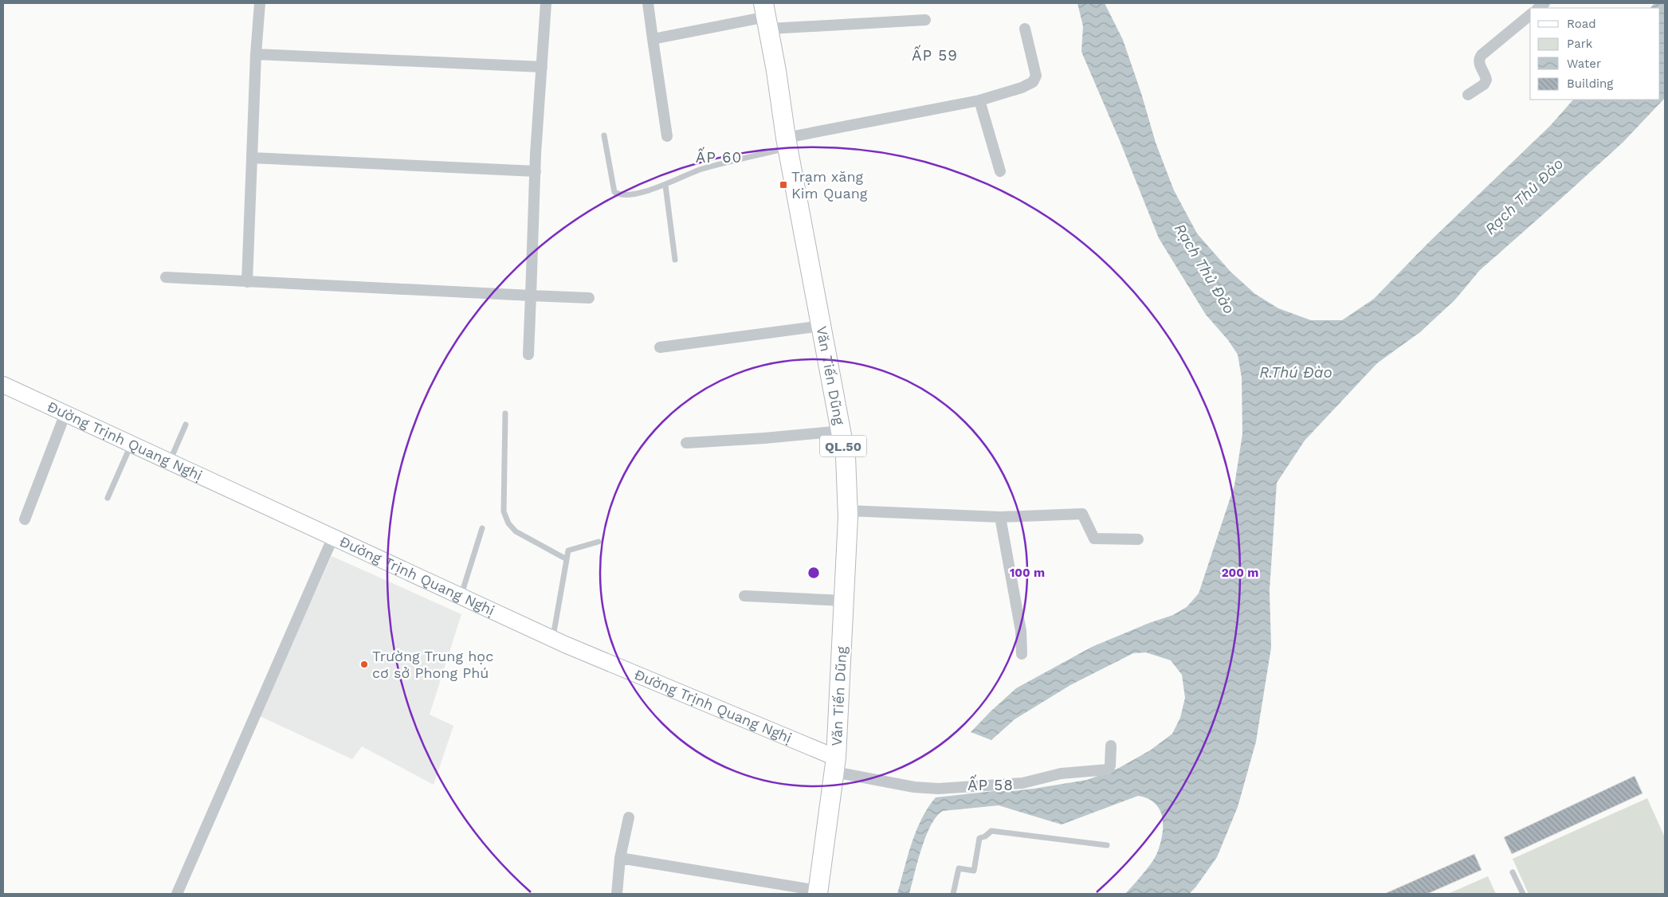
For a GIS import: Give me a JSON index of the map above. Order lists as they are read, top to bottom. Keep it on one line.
{"streets":{"highway":["Văn Tiến Dũng","QL.50"],"main road":["Đường Trịnh Quang Nghị"]},"crossings":[["Văn Tiến Dũng","Đường Trịnh Quang Nghị"]],"districts":["ẤP 59","ẤP 60","ẤP 58"],"water":["Rạch Thủ Đảo","R.Thú Đào"],"places":{"transit":["Trạm xăng Kim Quang"],"other":["Trường Trung học cơ sở Phong Phú"]},"legend":["Road","Park","Water","Building"],"rings":["100 m","200 m"]}
